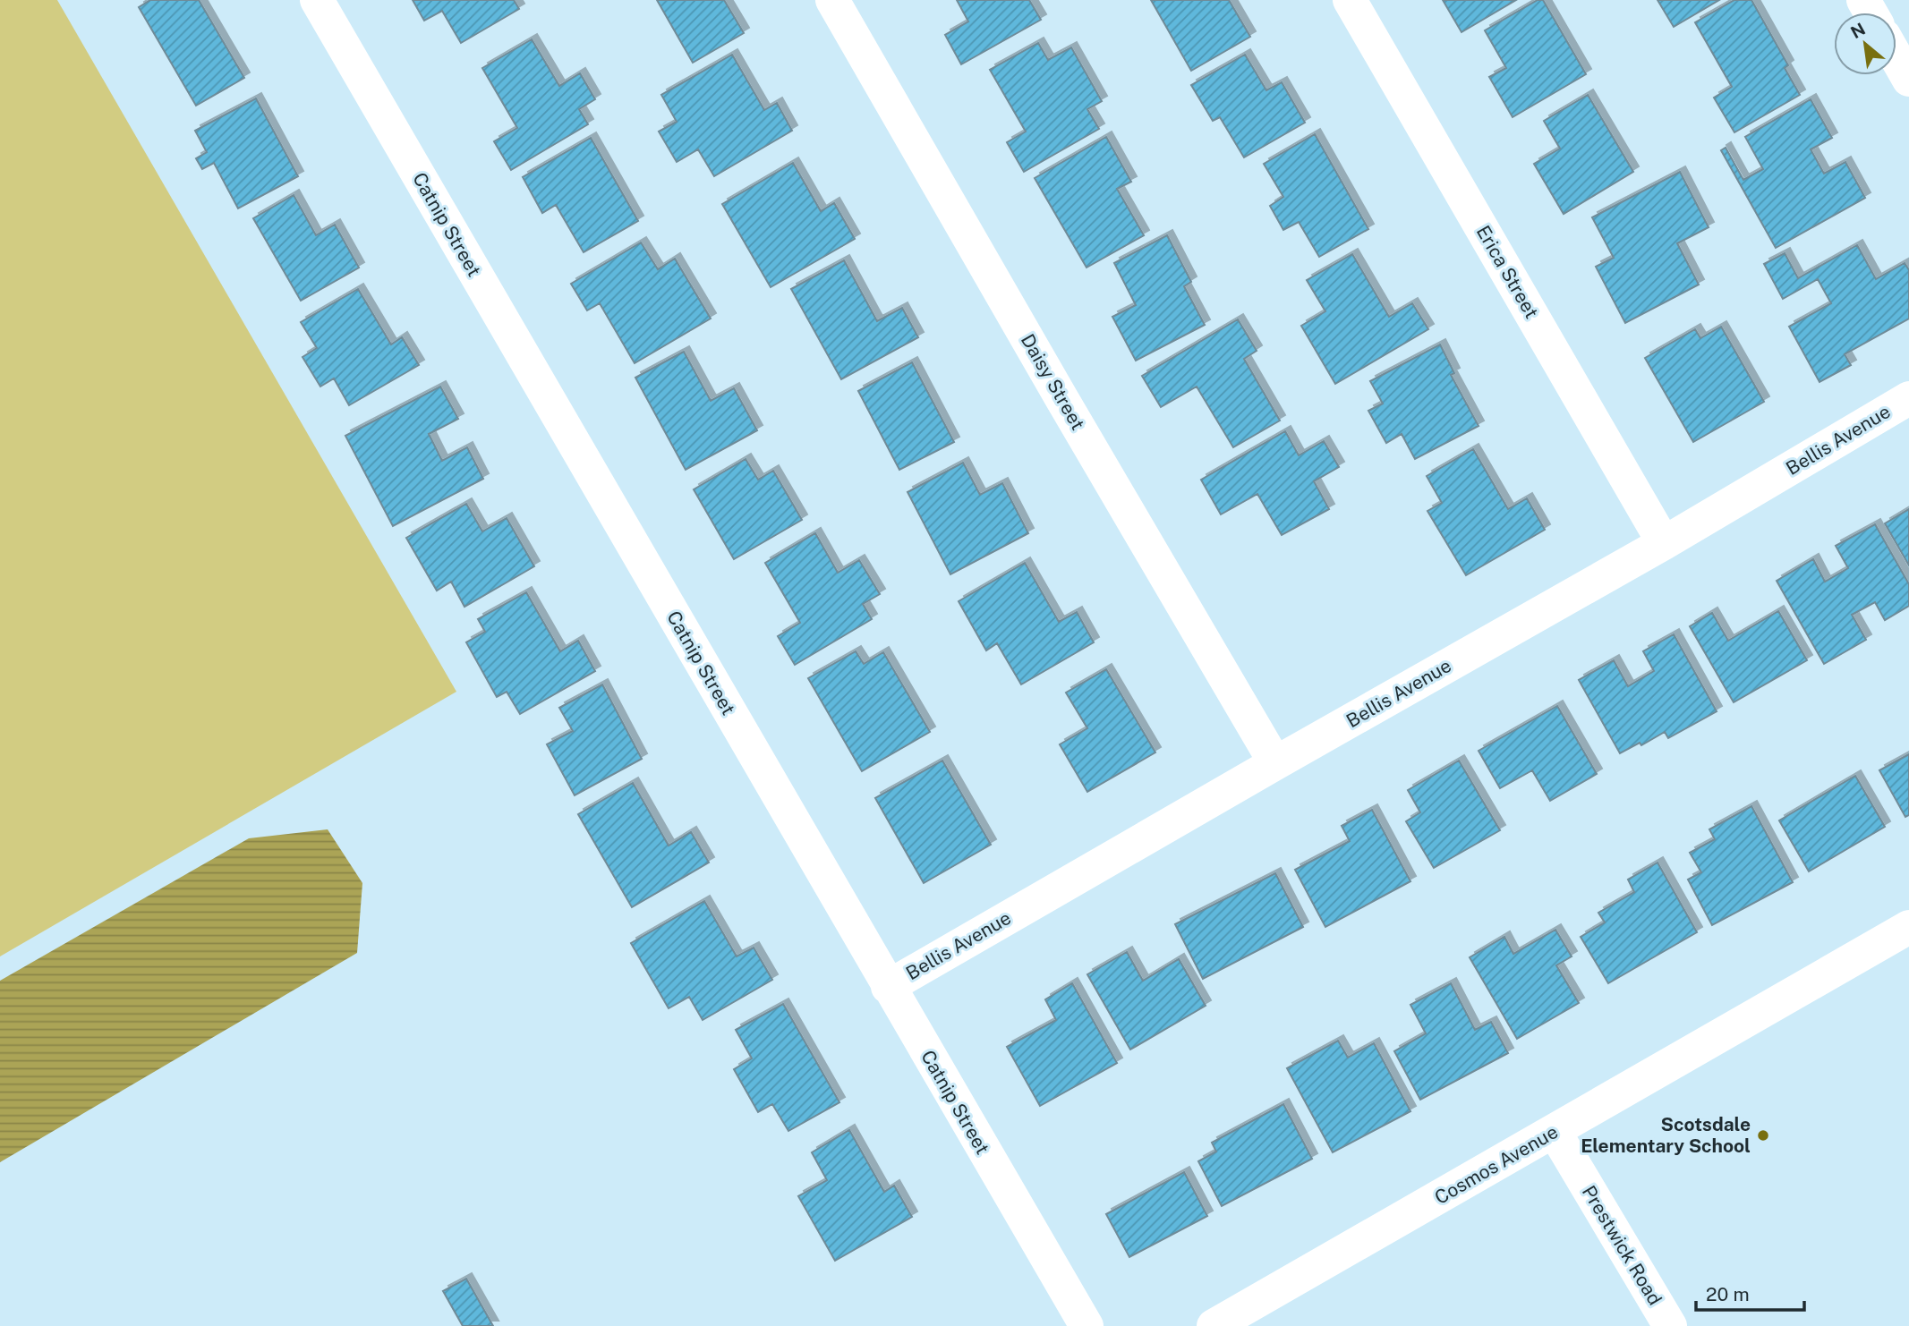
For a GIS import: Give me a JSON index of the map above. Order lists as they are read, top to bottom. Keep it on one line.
{"streets":{"street":["Catnip Street","Erica Street","Daisy Street","Bellis Avenue","Cosmos Avenue","Prestwick Road"]},"crossings":[["Catnip Street","Bellis Avenue"],["Erica Street","Bellis Avenue"],["Daisy Street","Bellis Avenue"],["Cosmos Avenue","Prestwick Road"]],"places":["Scotsdale Elementary School"],"scale_bar":"20 m","north":"top left"}
